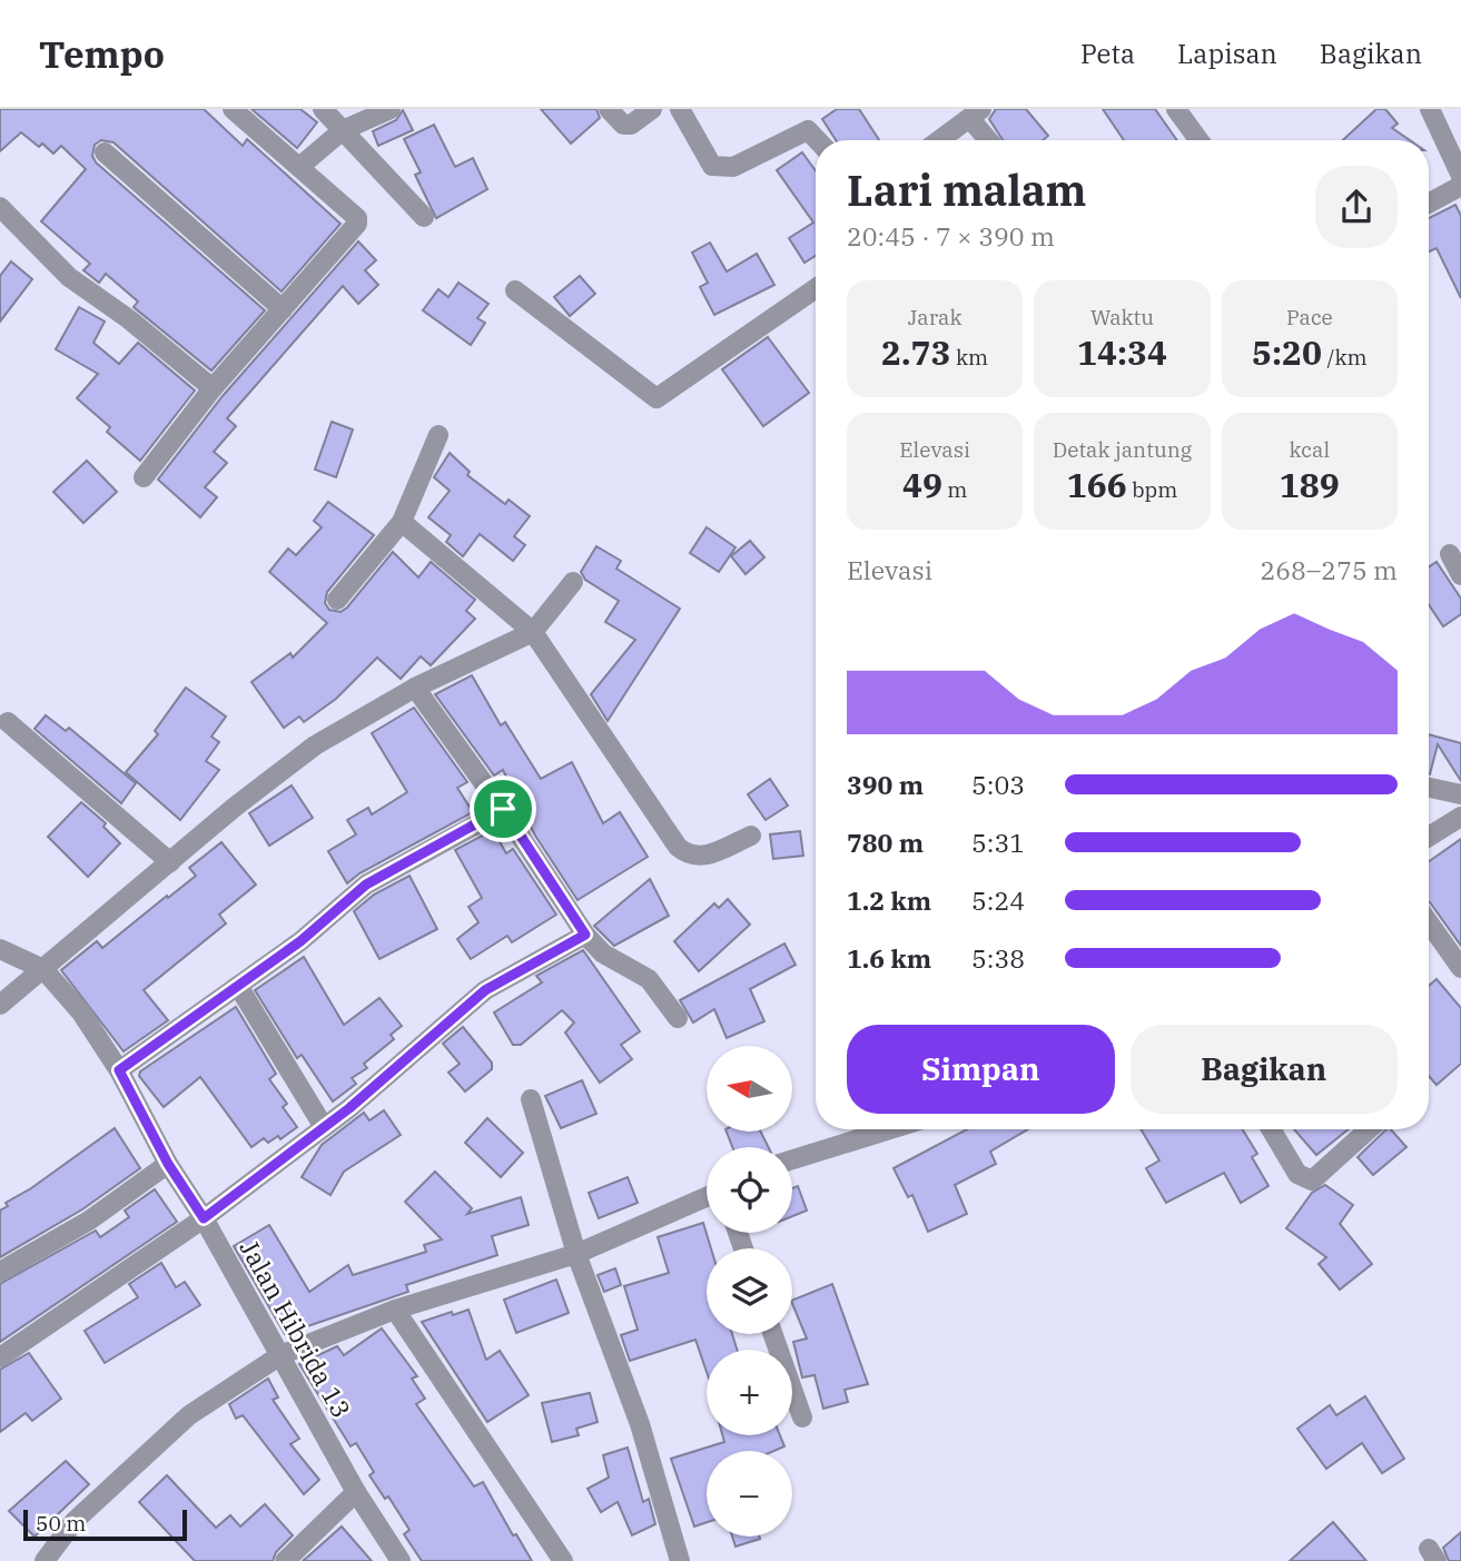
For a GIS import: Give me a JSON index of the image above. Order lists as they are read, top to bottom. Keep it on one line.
{"streets":{"street":["Jalan Hibrida 13"]},"scale_bar":"50 m","north":"left","page":{"header":"Tempo","nav":["Peta","Lapisan","Bagikan"],"heading":["Lari malam","20:45 · 7 × 390 m"],"stats":[["Jarak","2.73 km"],["Waktu","14:34"],["Pace","5:20 /km"],["Elevasi","49 m"],["Detak jantung","166 bpm"],["kcal","189"]],"chart":["Elevasi","268–275 m"],"list":[{"name":"390 m","note":"5:03"},{"name":"780 m","note":"5:31"},{"name":"1.2 km","note":"5:24"},{"name":"1.6 km","note":"5:38"}],"buttons":["Simpan","Bagikan"],"map_buttons":["+","−"],"scale":"50 m"}}
